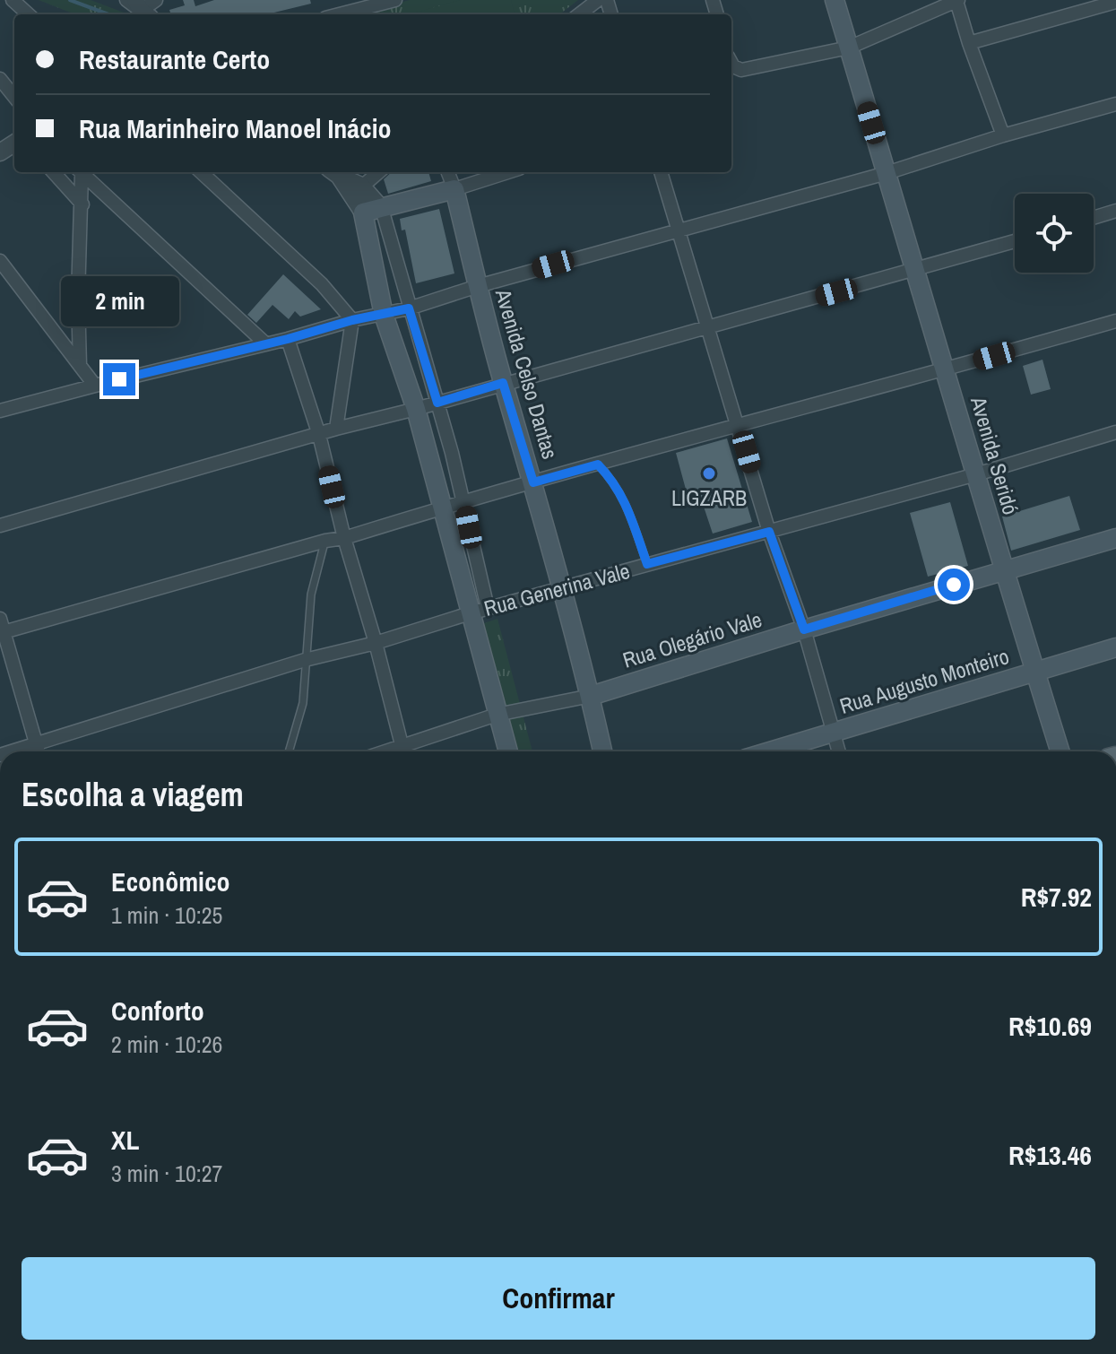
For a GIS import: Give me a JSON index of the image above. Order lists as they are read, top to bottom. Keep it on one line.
{"streets":{"main road":["Avenida Celso Dantas","Avenida Seridó","Rua Olegário Vale","Rua Augusto Monteiro"],"street":["Rua Generina Vale"]},"crossings":[["Avenida Celso Dantas","Rua Generina Vale"],["Avenida Celso Dantas","Rua Olegário Vale"],["Avenida Seridó","Rua Generina Vale"],["Avenida Seridó","Rua Olegário Vale"],["Avenida Seridó","Rua Augusto Monteiro"]],"places":["LIGZARB"],"page":{"banner":["Restaurante Certo","Rua Marinheiro Manoel Inácio"],"bubble":"2 min","heading":"Escolha a viagem","list":[{"name":"Econômico","note":"1 min · 10:25","value":"R$7.92"},{"name":"Conforto","note":"2 min · 10:26","value":"R$10.69"},{"name":"XL","note":"3 min · 10:27","value":"R$13.46"}],"buttons":"Confirmar"}}
